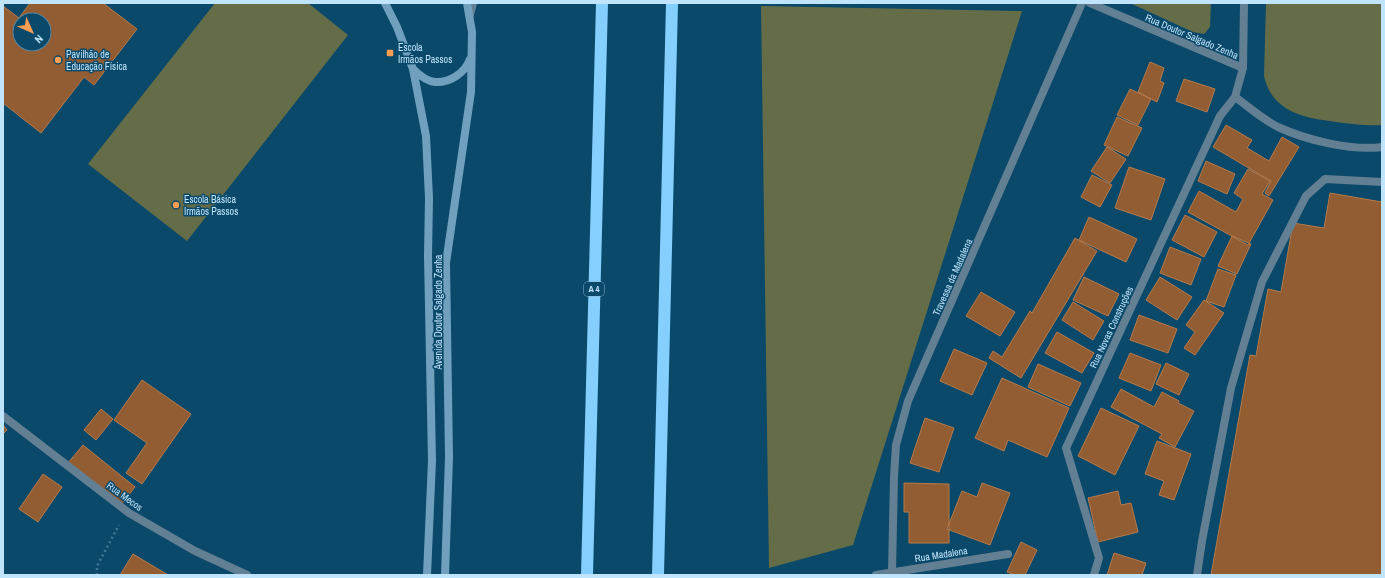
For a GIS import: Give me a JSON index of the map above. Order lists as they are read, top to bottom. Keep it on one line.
{"streets":{"highway":["A 4"],"main road":["Avenida Doutor Salgado Zenha"],"street":["Rua Doutor Salgado Zenha","Travessa da Madalena","Rua Novas Construções","Rua Mecos","Rua Madalena"]},"crossings":[["Travessa da Madalena","Rua Madalena"]],"places":{"transit":["Escola Irmãos Passos"],"other":["Pavilhão de Educação Física","Escola Básica Irmãos Passos"]},"north":"bottom right"}
